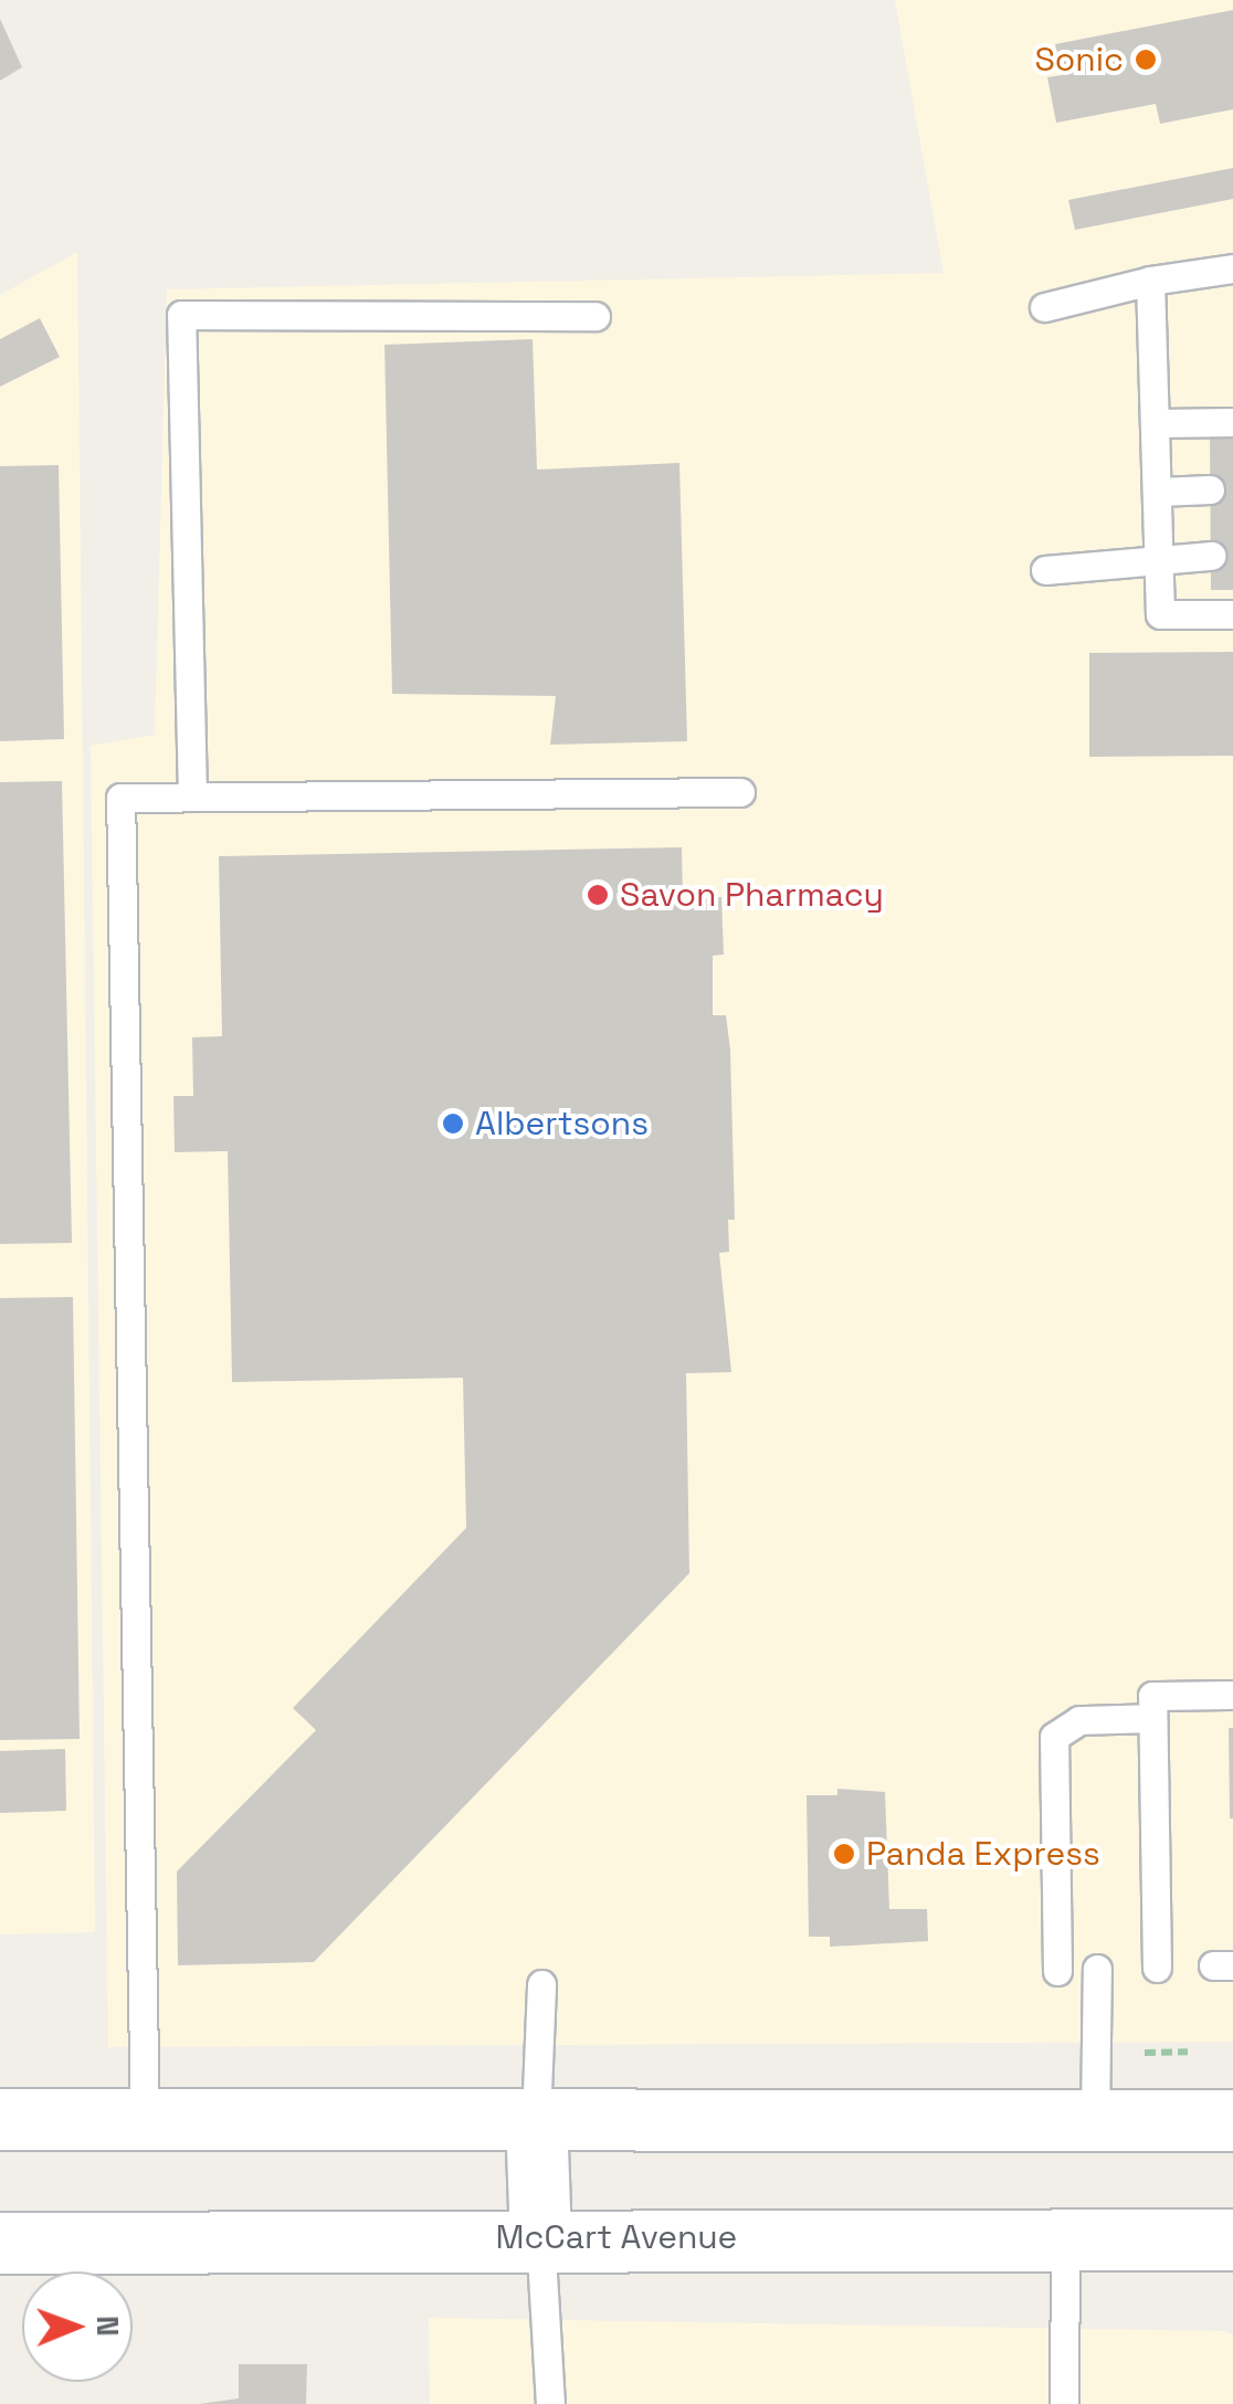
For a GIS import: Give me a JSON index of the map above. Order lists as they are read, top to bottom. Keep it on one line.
{"streets":{"main road":["McCart Avenue"]},"places":["Sonic","Savon Pharmacy","Albertsons","Panda Express"],"north":"right"}
